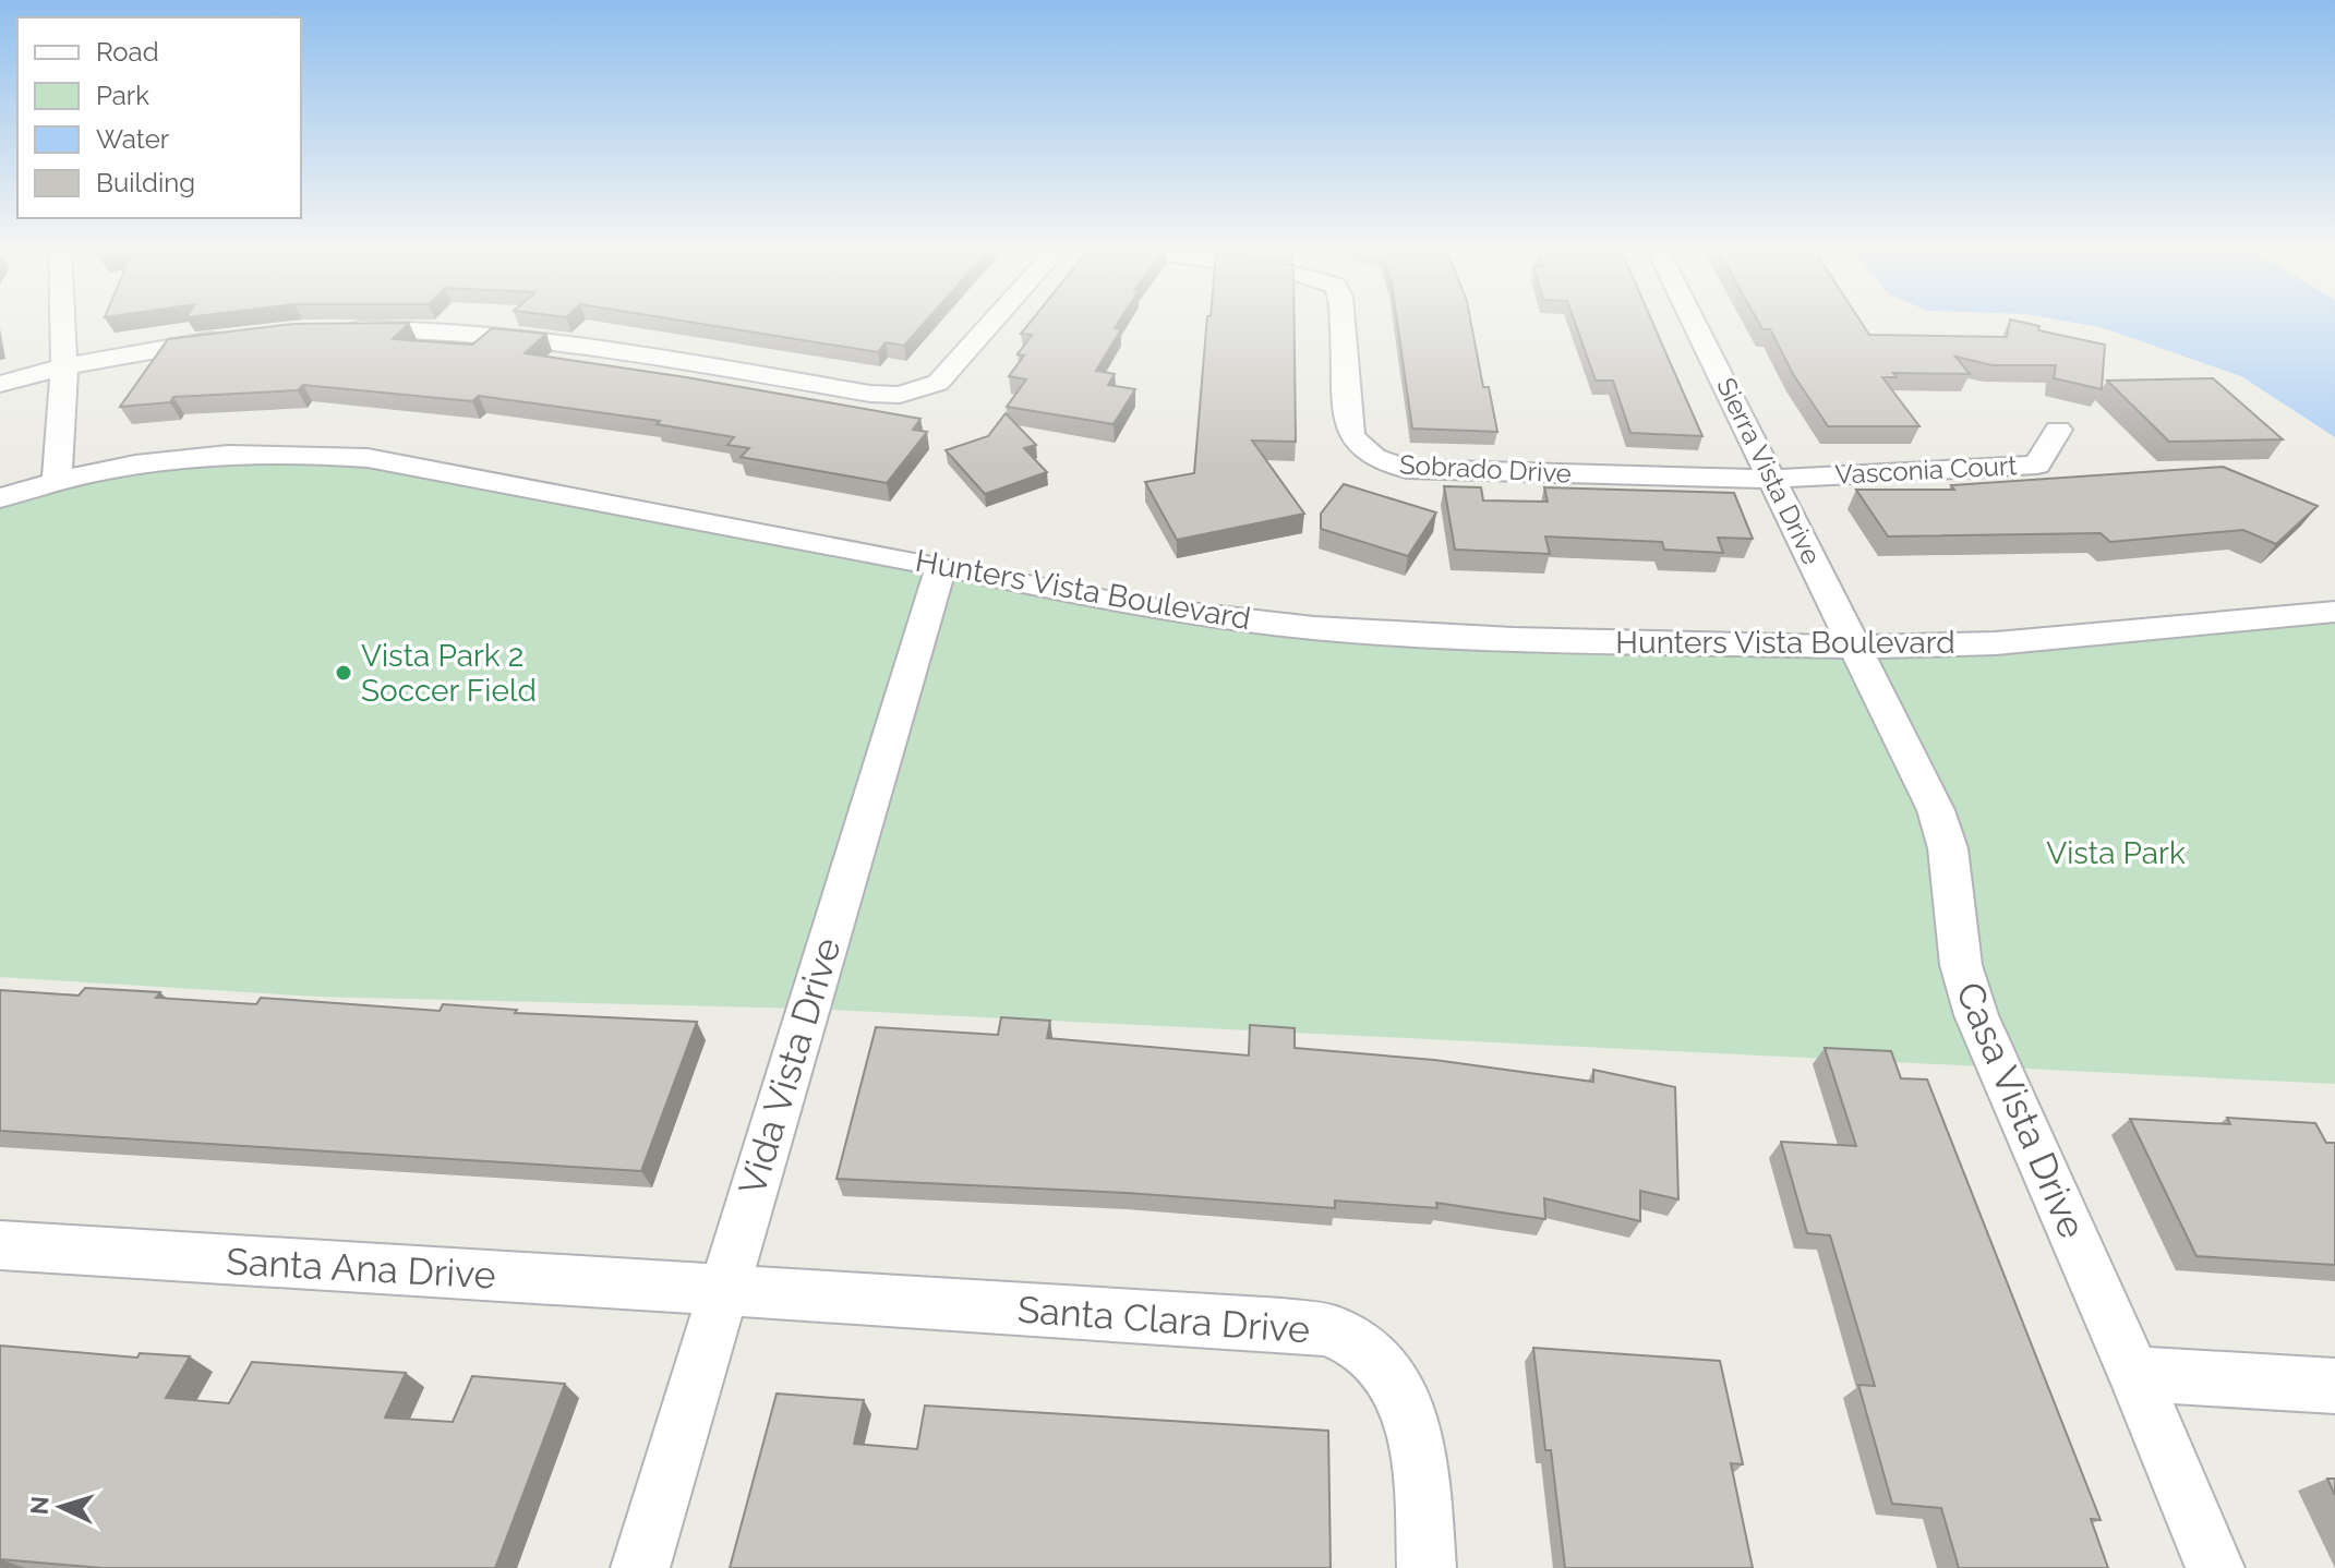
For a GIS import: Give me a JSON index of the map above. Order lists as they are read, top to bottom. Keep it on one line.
{"streets":{"street":["Sobrado Drive","Vasconia Court","Sierra Vista Drive","Hunters Vista Boulevard","Vida Vista Drive","Casa Vista Drive","Santa Ana Drive","Santa Clara Drive"]},"crossings":[["Sobrado Drive","Vasconia Court"],["Sobrado Drive","Sierra Vista Drive"],["Vasconia Court","Sierra Vista Drive"],["Sierra Vista Drive","Hunters Vista Boulevard"],["Sierra Vista Drive","Casa Vista Drive"],["Hunters Vista Boulevard","Vida Vista Drive"],["Hunters Vista Boulevard","Casa Vista Drive"],["Vida Vista Drive","Santa Ana Drive"],["Vida Vista Drive","Santa Clara Drive"],["Santa Ana Drive","Santa Clara Drive"]],"parks":["Vista Park"],"places":["Vista Park 2 Soccer Field"],"legend":["Road","Park","Water","Building"],"north":"left"}
